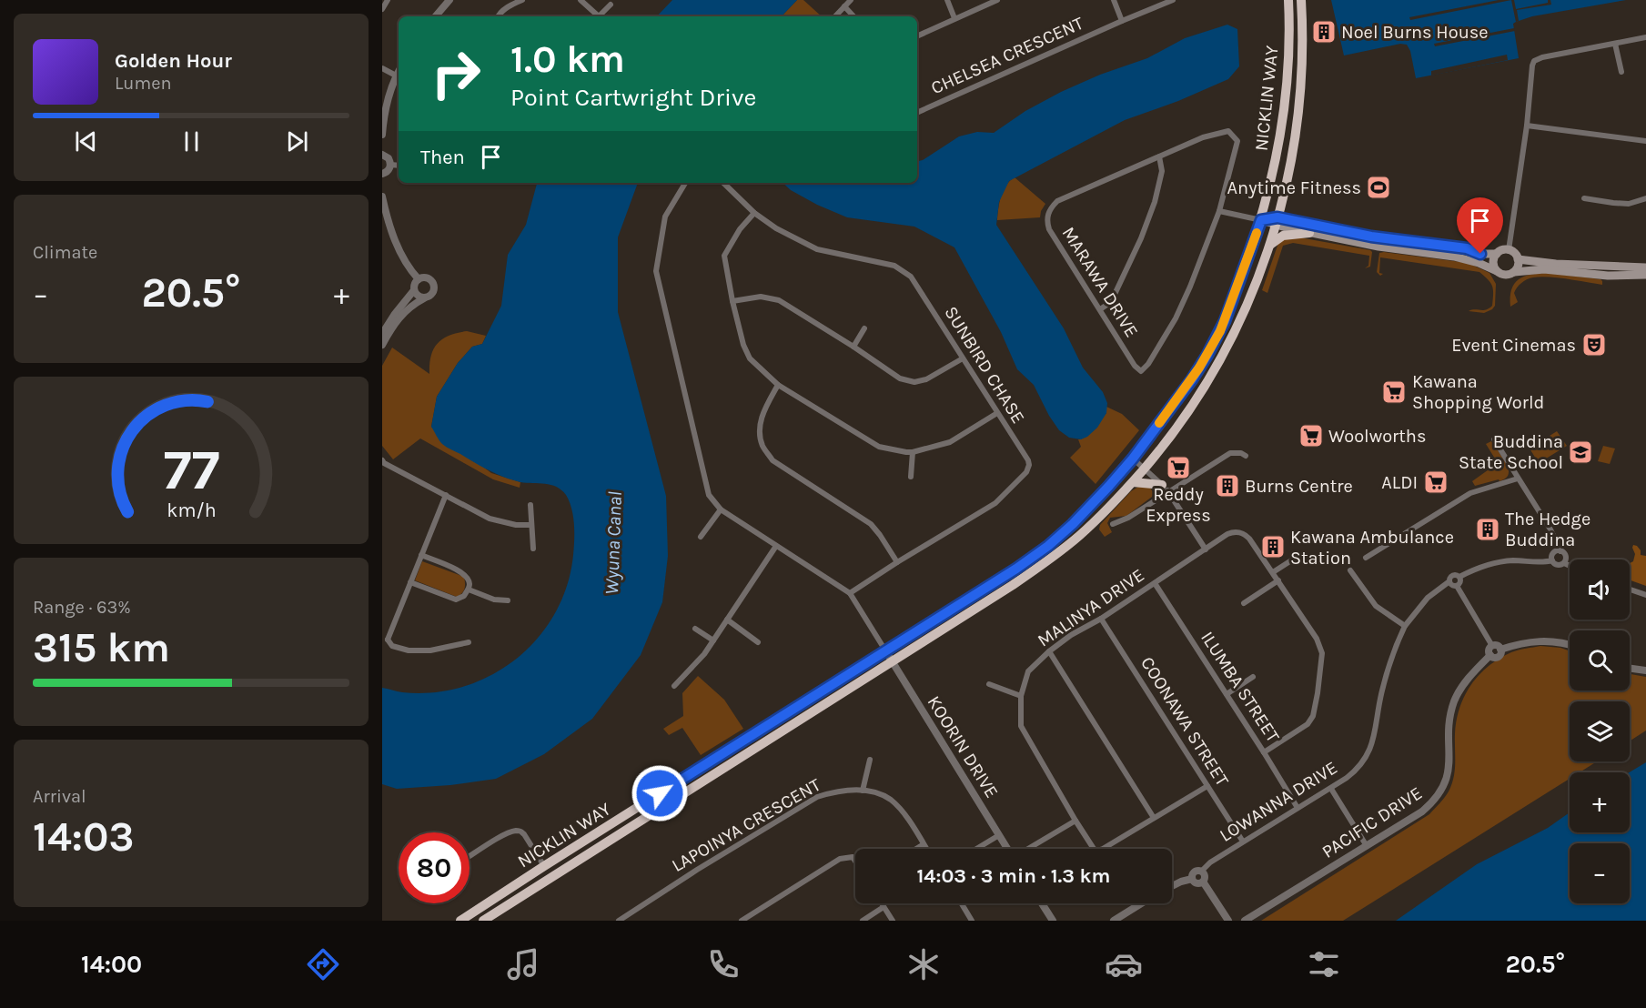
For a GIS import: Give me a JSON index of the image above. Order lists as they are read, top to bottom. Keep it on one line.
{"streets":{"highway":["NICKLIN WAY"],"street":["CHELSEA CRESCENT","MARAWA DRIVE","SUNBIRD CHASE","MALINYA DRIVE","ILUMBA STREET","COONAWA STREET","KOORIN DRIVE","LOWANNA DRIVE","PACIFIC DRIVE","LAPOINYA CRESCENT"]},"crossings":[["NICKLIN WAY","KOORIN DRIVE"],["MALINYA DRIVE","ILUMBA STREET"],["MALINYA DRIVE","COONAWA STREET"],["ILUMBA STREET","LOWANNA DRIVE"],["COONAWA STREET","LOWANNA DRIVE"]],"water":["Wyuna Canal"],"places":{"building":["Noel Burns House","Burns Centre","The Hedge Buddina","Kawana Ambulance Station"],"sports":["Anytime Fitness"],"theatre":["Event Cinemas"],"supermarket":["Kawana Shopping World","Woolworths","Reddy Express","ALDI"],"school or university":["Buddina State School"]},"page":{"turn":["1.0 km","Point Cartwright Drive"],"song":["Golden Hour","Lumen"],"then":"Then","tile":["Climate",["Range · 63%","315 km"],["Arrival","14:03"]],"heat":["−","20.5°","+"],"map_buttons":["+","−"],"limit":"80","trip":"14:03 · 3 min · 1.3 km","tabs":["14:00","20.5°"],"gauge":["77","km/h"]}}
